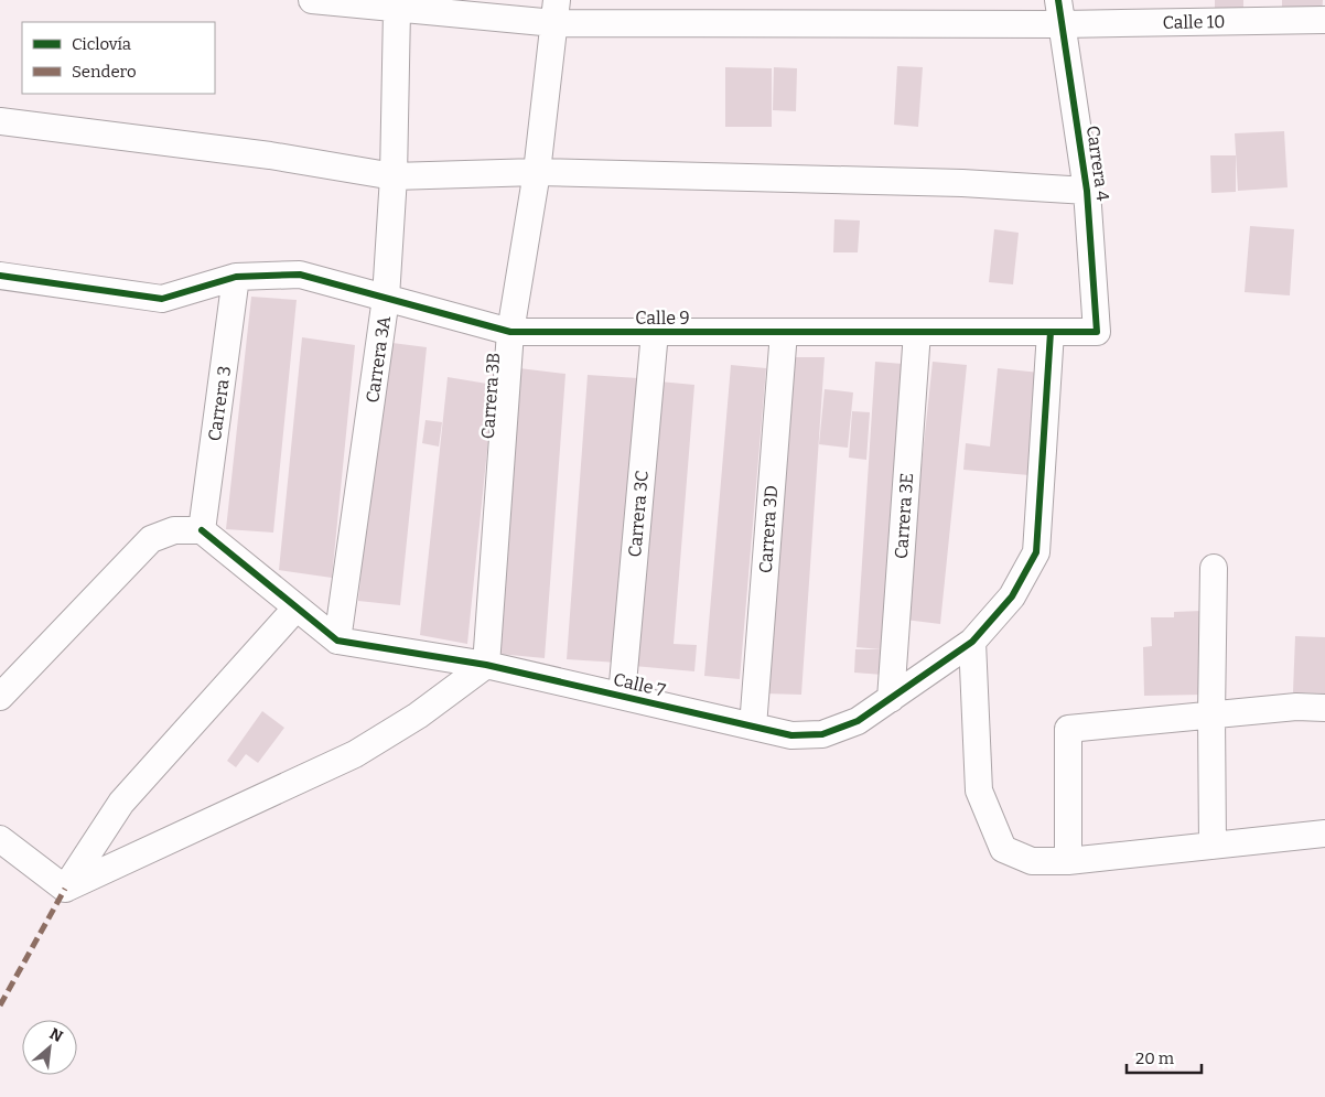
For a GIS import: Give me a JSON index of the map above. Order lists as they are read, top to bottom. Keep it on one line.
{"streets":{"street":["Calle 10","Carrera 4","Calle 9","Carrera 3A","Carrera 3B","Carrera 3","Carrera 3C","Carrera 3E","Carrera 3D","Calle 7"]},"crossings":[["Calle 10","Carrera 4"],["Calle 10","Carrera 3A"],["Calle 10","Carrera 3B"],["Carrera 4","Calle 9"],["Calle 9","Carrera 3A"],["Calle 9","Carrera 3B"],["Calle 9","Carrera 3"],["Calle 9","Carrera 3C"],["Calle 9","Carrera 3E"],["Calle 9","Carrera 3D"],["Calle 9","Calle 7"],["Carrera 3A","Calle 7"],["Carrera 3B","Calle 7"],["Carrera 3C","Calle 7"],["Carrera 3E","Calle 7"],["Carrera 3D","Calle 7"]],"legend":["Ciclovía","Sendero"],"scale_bar":"20 m","north":"top right"}
